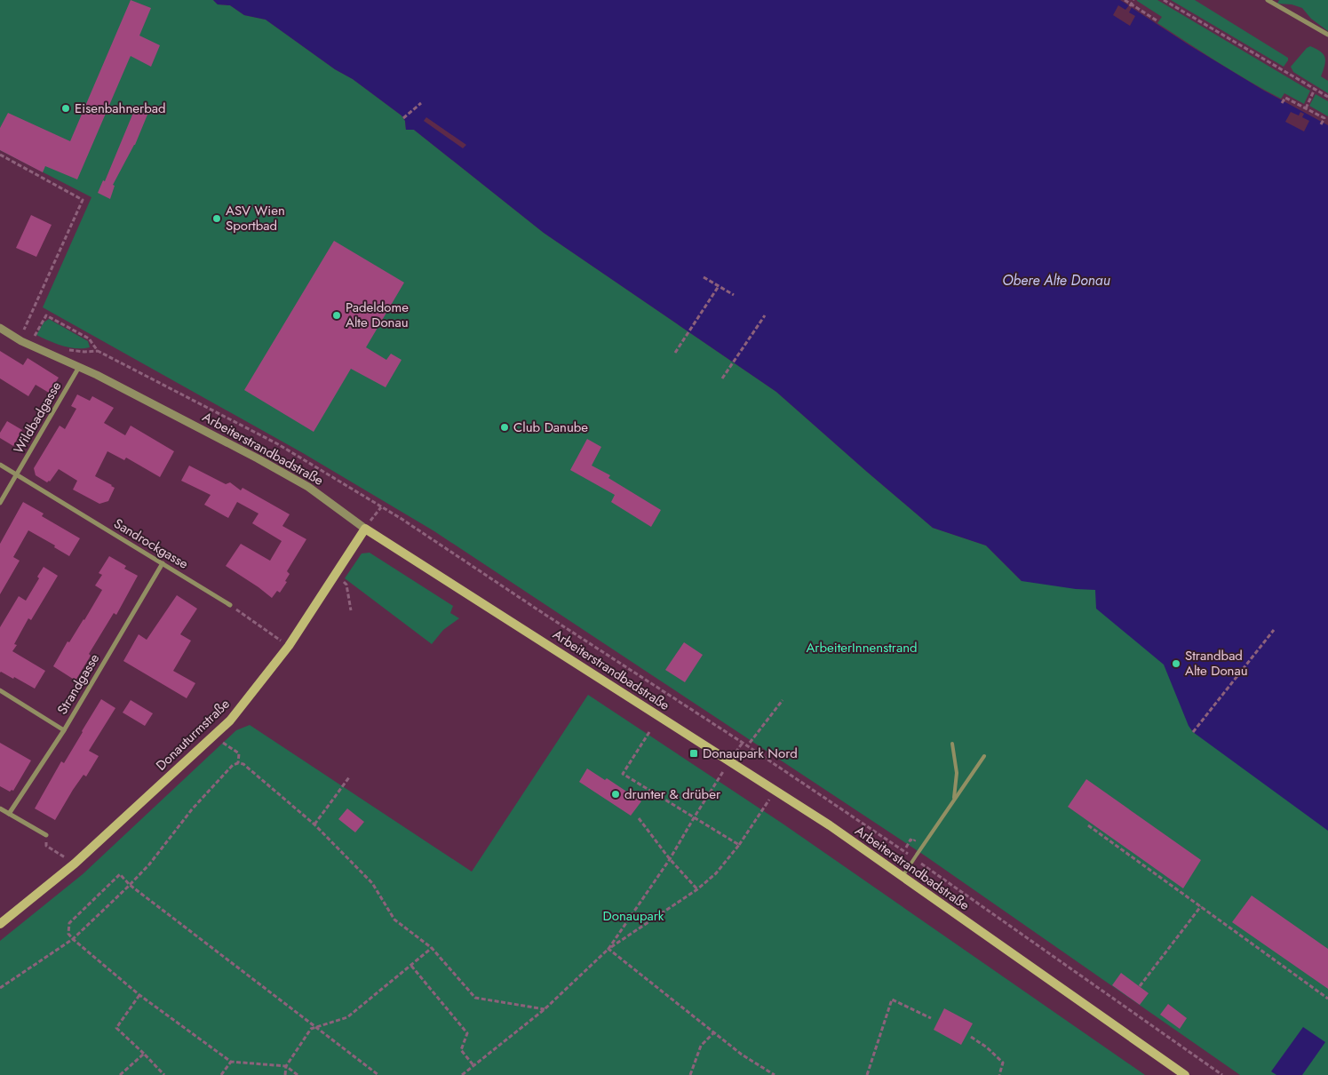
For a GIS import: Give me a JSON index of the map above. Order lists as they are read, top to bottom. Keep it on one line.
{"streets":{"main road":["Arbeiterstrandbadstraße","Donauturmstraße"],"street":["Wildbadgasse","Sandrockgasse","Strandgasse"]},"crossings":[["Wildbadgasse","Arbeiterstrandbadstraße"],["Wildbadgasse","Sandrockgasse"],["Arbeiterstrandbadstraße","Donauturmstraße"],["Sandrockgasse","Strandgasse"]],"water":["Obere Alte Donau"],"parks":["ArbeiterInnenstrand","Donaupark"],"places":{"other":["Eisenbahnerbad","ASV Wien Sportbad","Padeldome Alte Donau","Club Danube","Strandbad Alte Donau","drunter & drüber"],"transit":["Donaupark Nord"]}}
